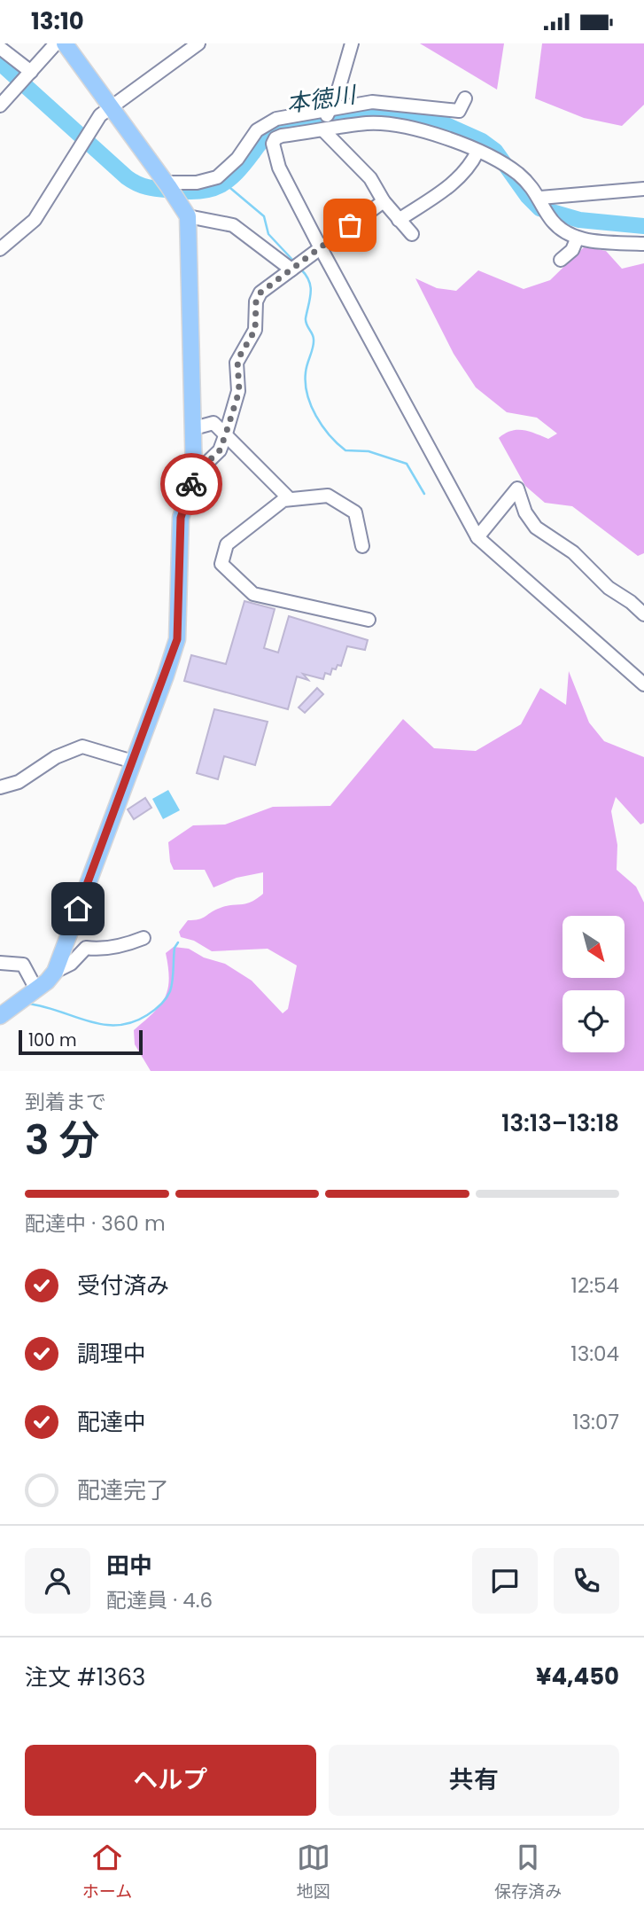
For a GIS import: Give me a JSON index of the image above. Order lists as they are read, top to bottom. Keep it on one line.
{"water":["本徳川"],"scale_bar":"100 m","north":"bottom right","page":{"status":"13:10","scale":"100 m","heading":["3 分","到着まで","13:13–13:18"],"panel":["田中","配達員 · 4.6","注文 #1363","¥4,450"],"bar":"配達中 · 360 m","list":[["受付済み","12:54"],["調理中","13:04"],["配達中","13:07"],"配達完了"],"buttons":["ヘルプ","共有"],"tabs":["ホーム","地図","保存済み"]}}
